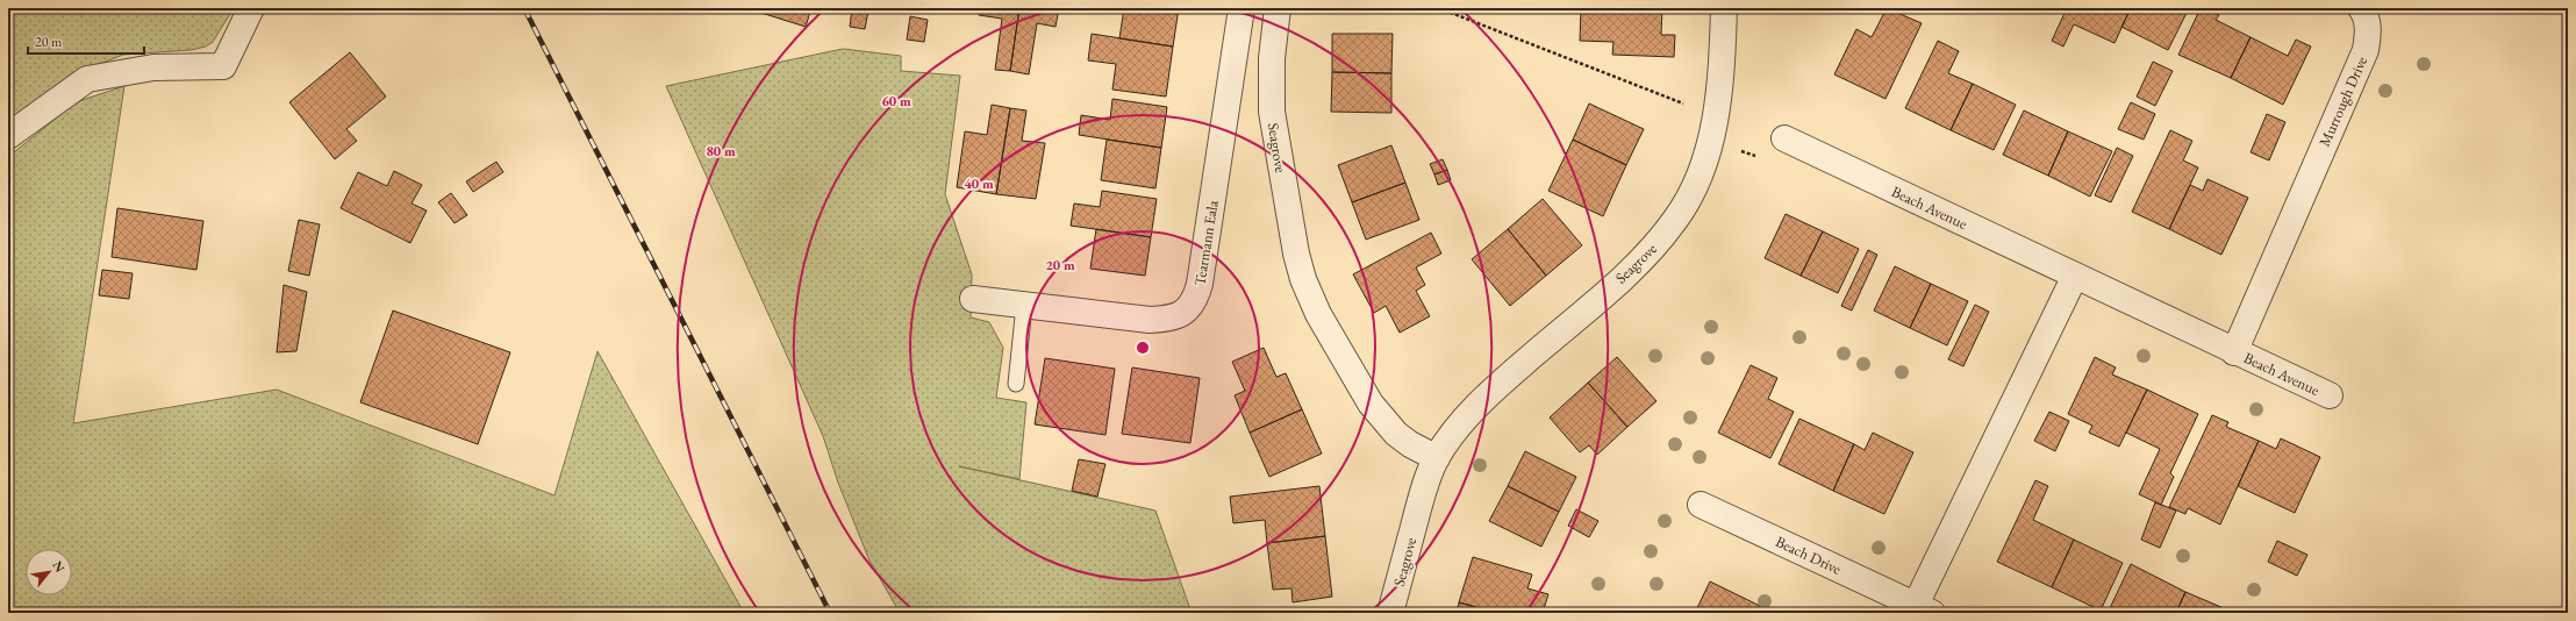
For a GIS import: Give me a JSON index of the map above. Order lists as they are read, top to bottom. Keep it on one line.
{"streets":{"street":["Murrough Drive","Seagrove","Beach Avenue","Tearmann Eala","Beach Drive"]},"crossings":[["Murrough Drive","Beach Avenue"],["Beach Avenue","Beach Drive"]],"scale_bar":"20 m","north":"top right","rings":["60 m","80 m","40 m","20 m"]}
